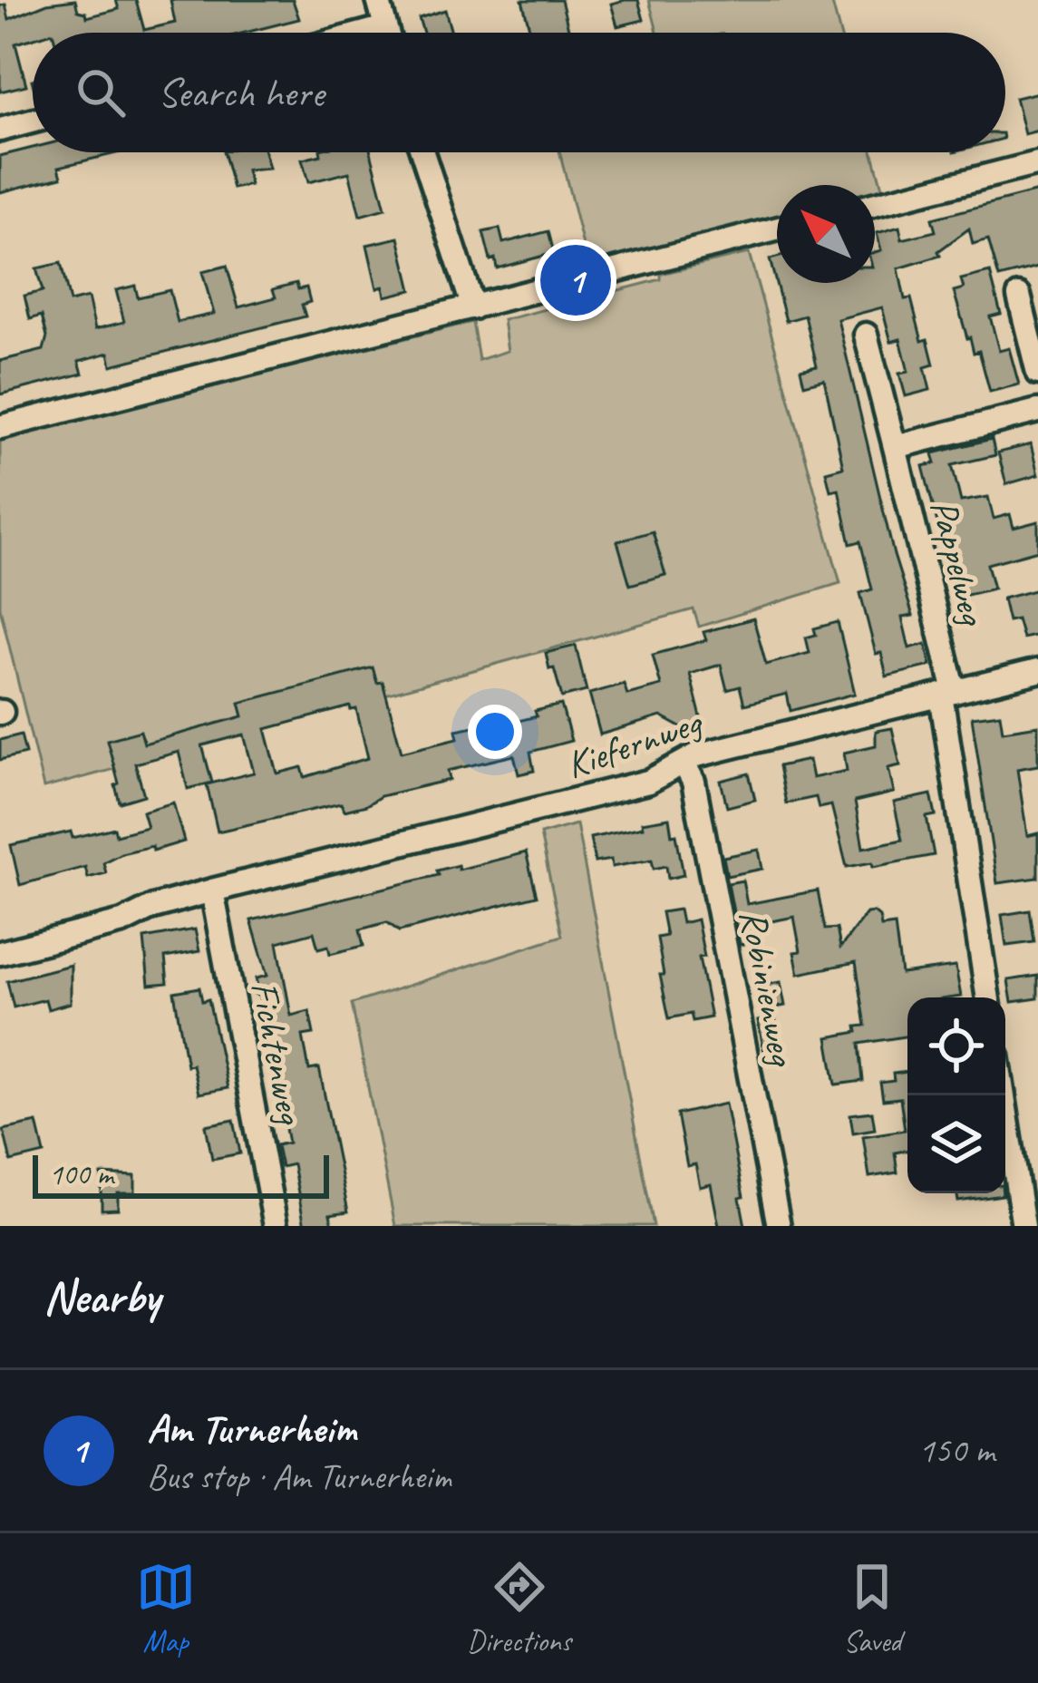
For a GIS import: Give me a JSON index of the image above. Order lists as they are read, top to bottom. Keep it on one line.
{"streets":{"street":["Pappelweg","Kiefernweg","Robinienweg","Fichtenweg"]},"crossings":[["Pappelweg","Kiefernweg"],["Kiefernweg","Robinienweg"],["Kiefernweg","Fichtenweg"]],"scale_bar":"100 m","north":"top left","page":{"search":"Search here","pins":"1","scale":"100 m","heading":"Nearby","list":[{"mark":"1","name":"Am Turnerheim","note":"Bus stop · Am Turnerheim","value":"150 m"}],"nav":["Map","Directions","Saved"]}}
